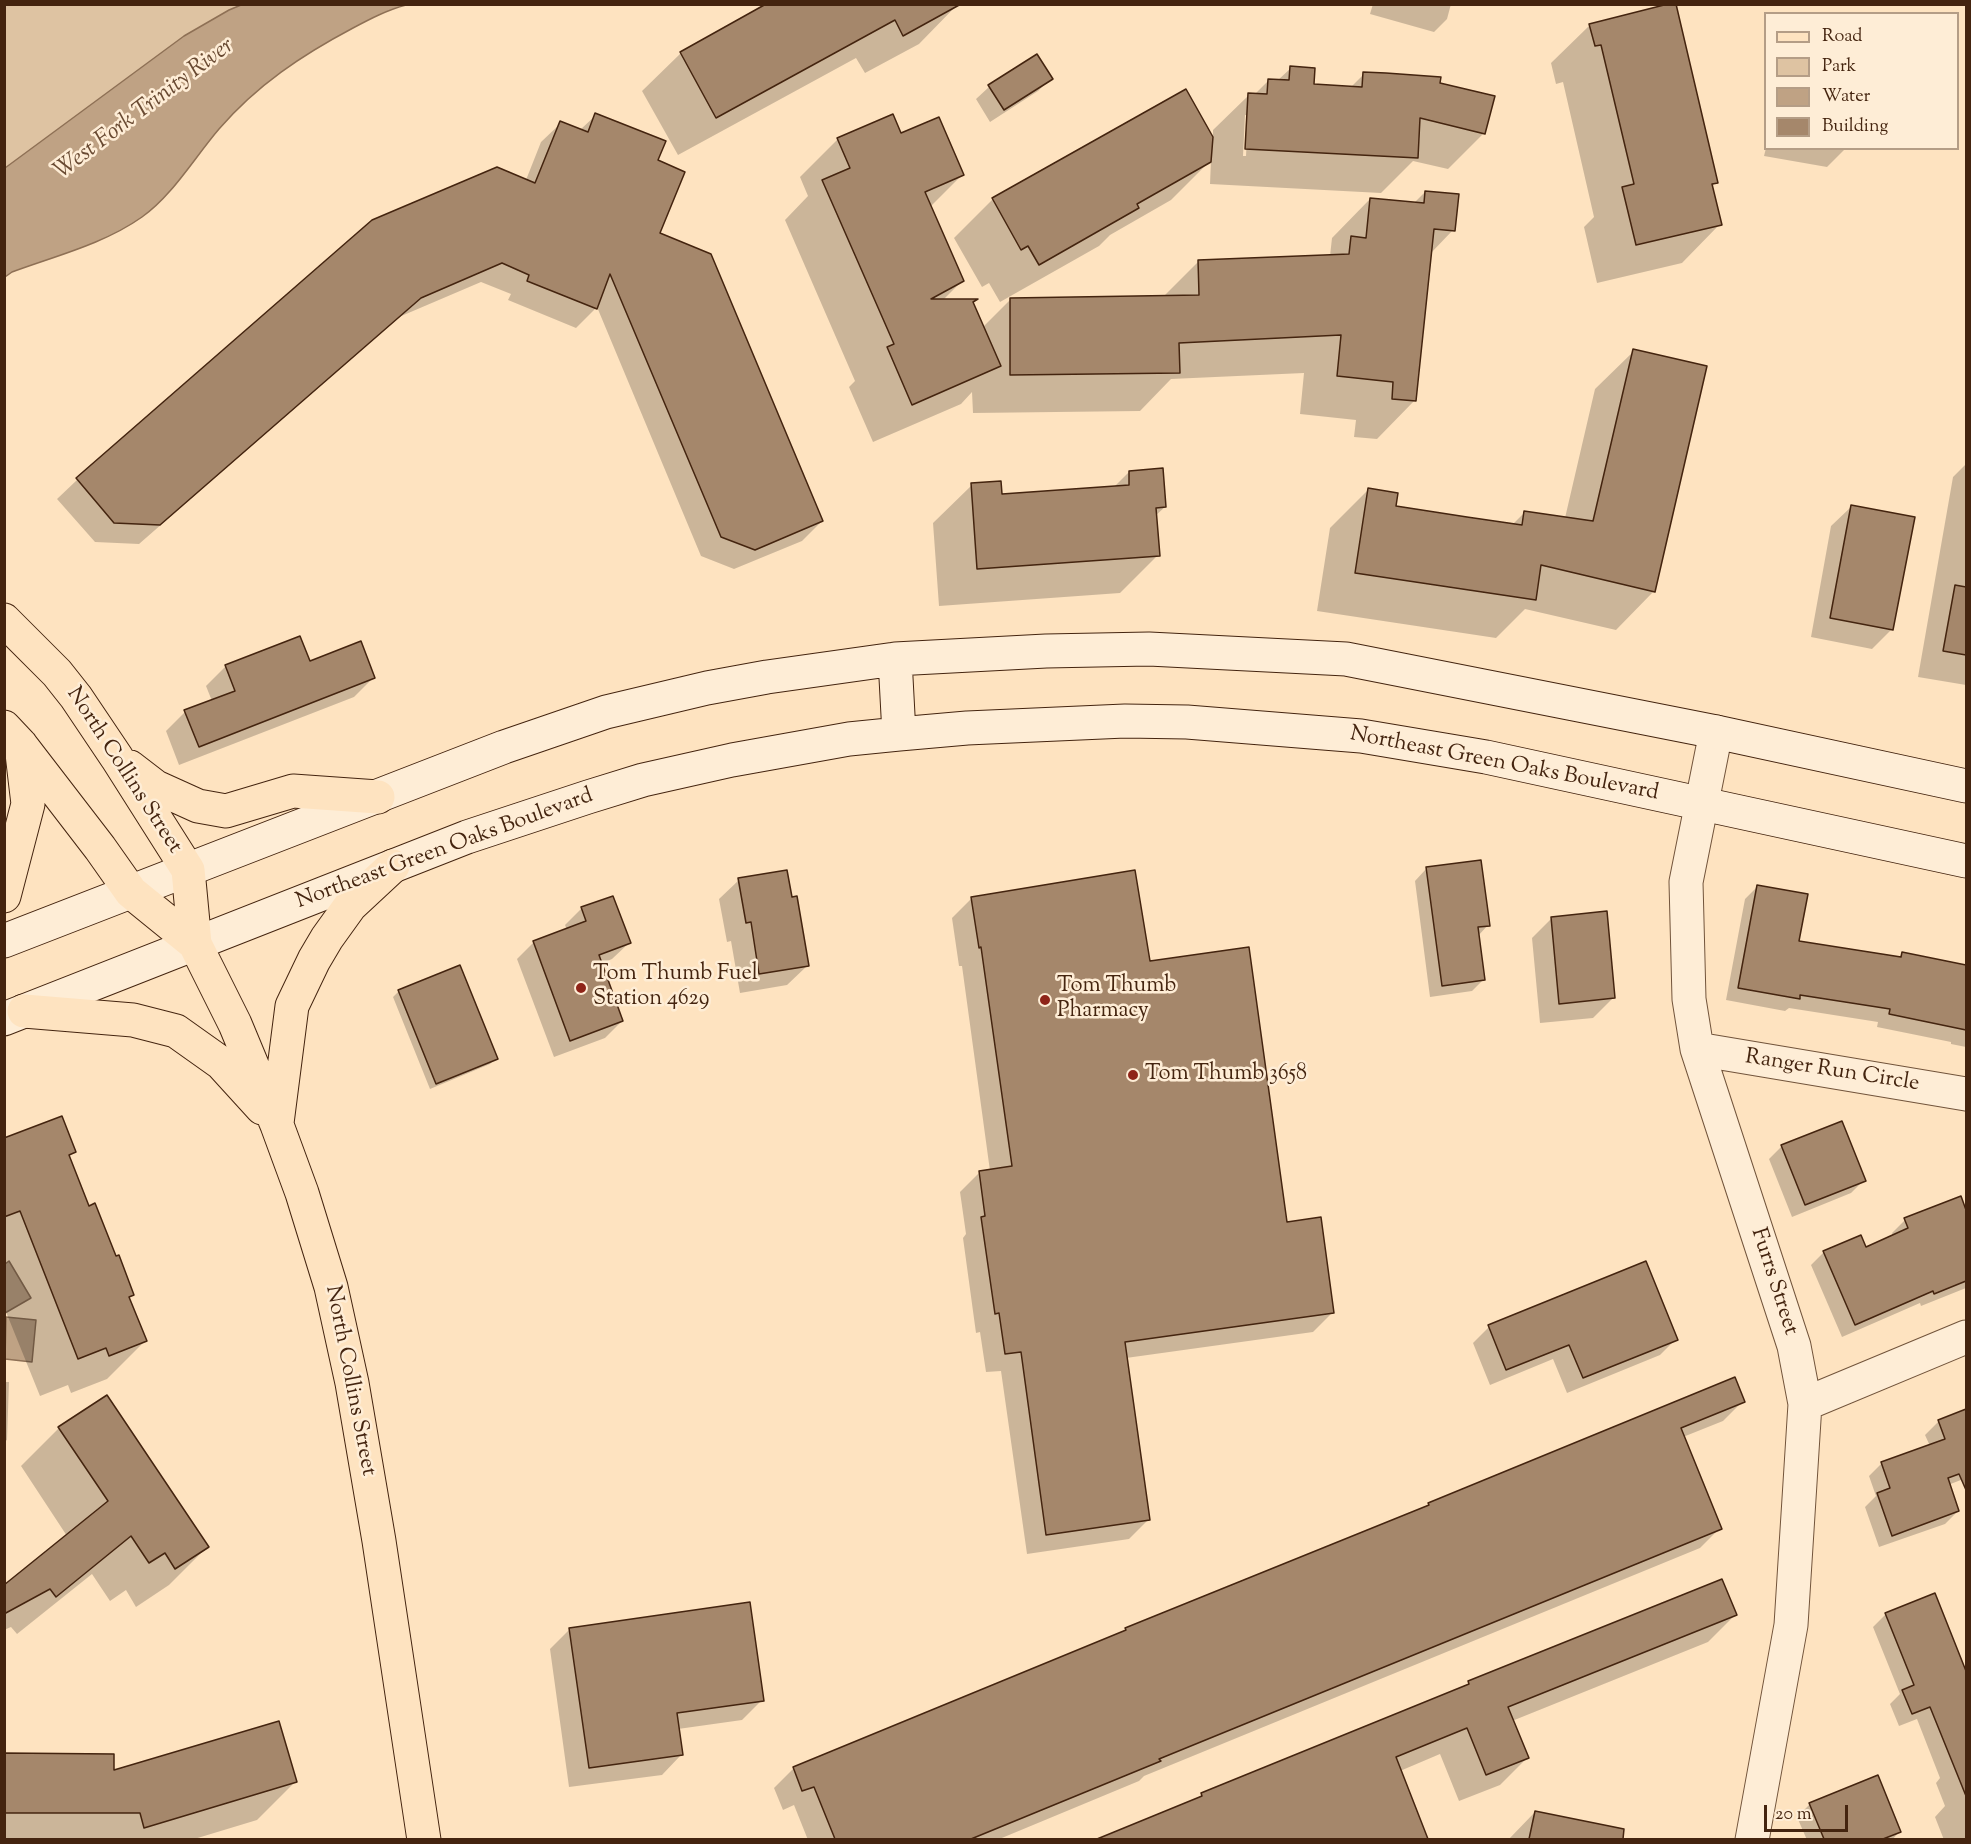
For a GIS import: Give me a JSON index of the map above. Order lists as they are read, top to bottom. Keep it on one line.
{"streets":{"main road":["Northeast Green Oaks Boulevard","North Collins Street","Ranger Run Circle","Furrs Street"]},"crossings":[["Northeast Green Oaks Boulevard","North Collins Street"],["Northeast Green Oaks Boulevard","Furrs Street"],["Ranger Run Circle","Furrs Street"]],"water":["West Fork Trinity River"],"places":["Tom Thumb Fuel Station 4629","Tom Thumb Pharmacy","Tom Thumb 3658"],"legend":["Road","Park","Water","Building"],"scale_bar":"20 m"}
